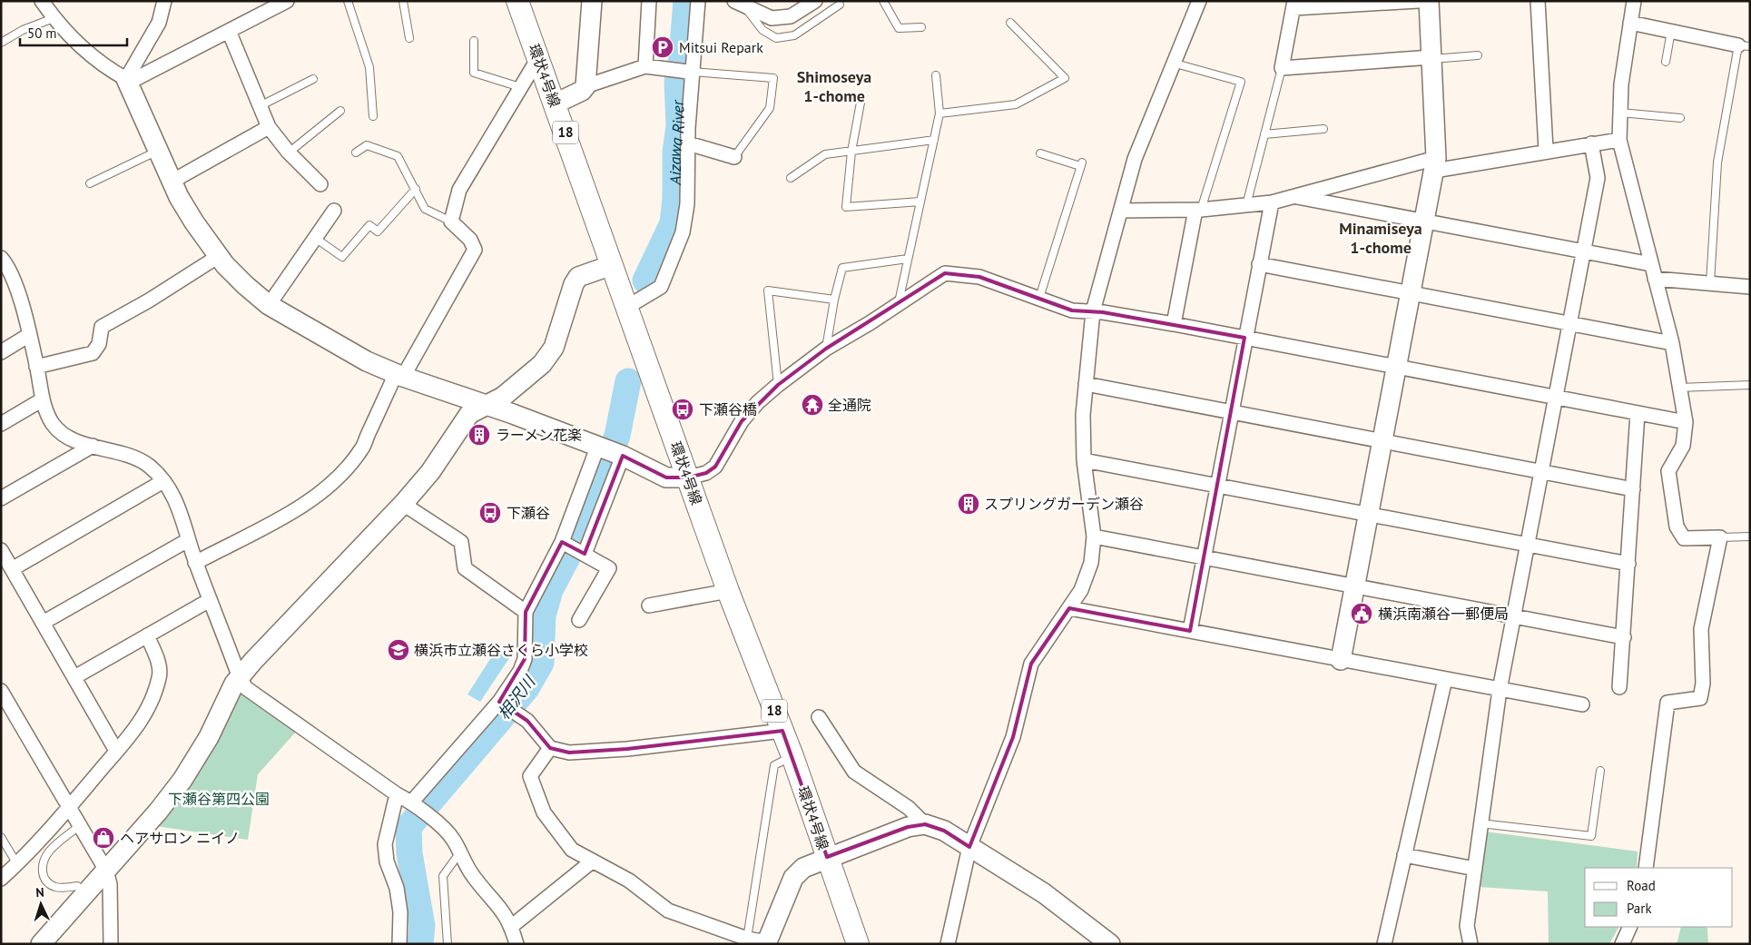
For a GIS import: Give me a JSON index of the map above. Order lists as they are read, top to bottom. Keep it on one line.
{"streets":{"main road":["環状4号線","18"]},"districts":["Shimoseya 1-chome","Minamiseya 1-chome"],"water":["Aizawa River","相沢川"],"parks":["下瀬谷第四公園"],"places":{"parking":["Mitsui Repark"],"temple":["全通院"],"bus stop":["下瀬谷橋","下瀬谷"],"building":["ラーメン花楽","スプリングガーデン瀬谷"],"public building":["横浜南瀬谷一郵便局"],"school or university":["横浜市立瀬谷さくら小学校"],"shop":["ヘアサロン ニイノ"]},"legend":["Road","Park"],"scale_bar":"50 m","north":"top"}
